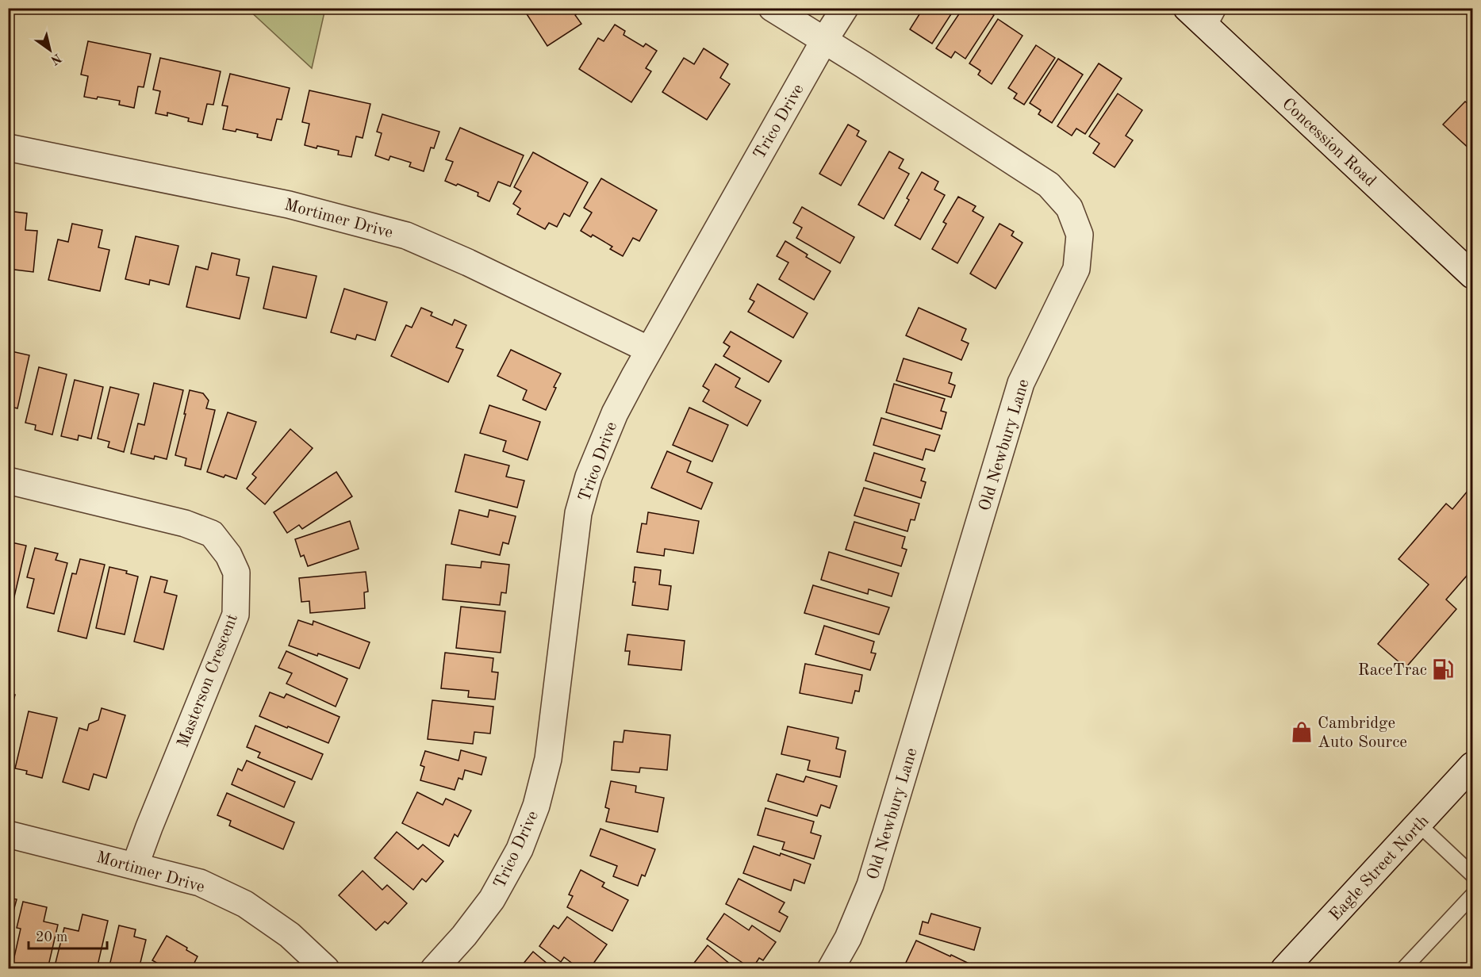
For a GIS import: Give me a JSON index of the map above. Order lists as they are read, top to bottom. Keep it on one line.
{"streets":{"street":["Trico Drive","Concession Road","Mortimer Drive","Old Newbury Lane","Masterson Crescent","Eagle Street North"]},"crossings":[["Trico Drive","Mortimer Drive"],["Trico Drive","Old Newbury Lane"],["Mortimer Drive","Masterson Crescent"]],"places":{"fuel station":["RaceTrac"],"shop":["Cambridge Auto Source"]},"scale_bar":"20 m","north":"bottom right"}
